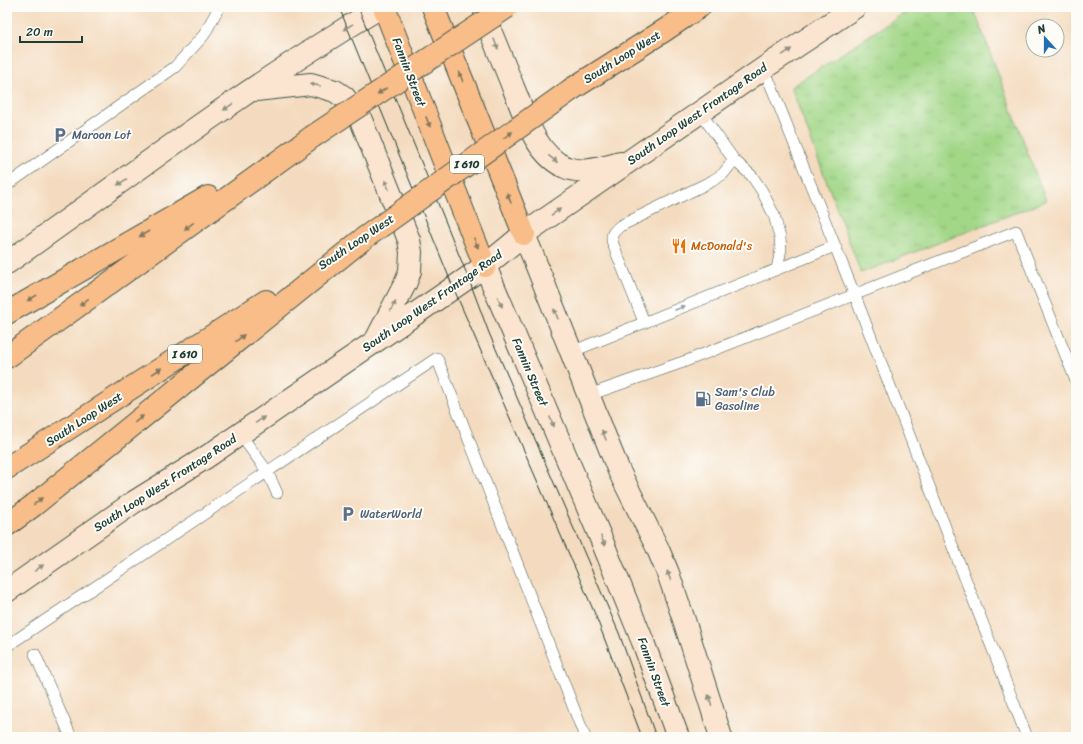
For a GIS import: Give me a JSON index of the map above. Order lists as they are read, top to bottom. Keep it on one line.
{"streets":{"main road":["South Loop West","Fannin Street","South Loop West Frontage Road","I 610"]},"crossings":[["Fannin Street","South Loop West Frontage Road"]],"places":{"parking":["Maroon Lot","WaterWorld"],"restaurant":["McDonald's"],"fuel station":["Sam's Club Gasoline"]},"scale_bar":"20 m","north":"top"}
